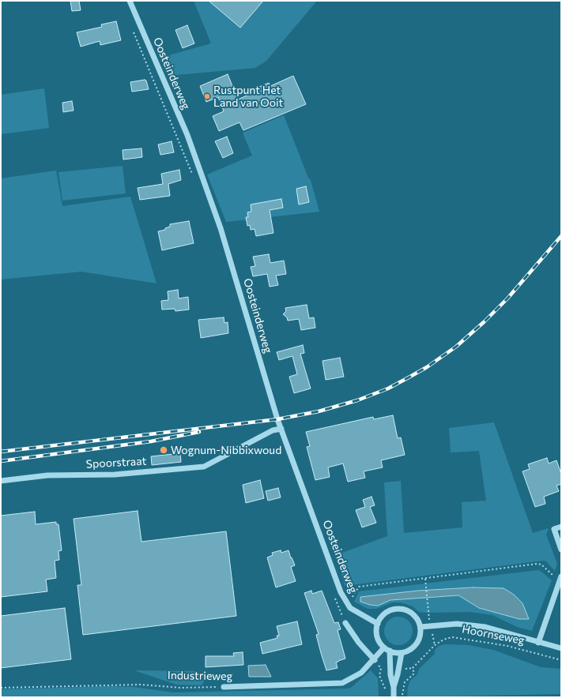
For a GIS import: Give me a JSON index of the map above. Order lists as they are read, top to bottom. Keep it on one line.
{"streets":{"street":["Oosteinderweg","Spoorstraat","Hoornseweg","Industrieweg"]},"crossings":[["Oosteinderweg","Spoorstraat"],["Oosteinderweg","Hoornseweg"],["Oosteinderweg","Industrieweg"],["Hoornseweg","Industrieweg"]],"places":["Rustpunt Het Land van Ooit","Wognum-Nibbixwoud"]}
